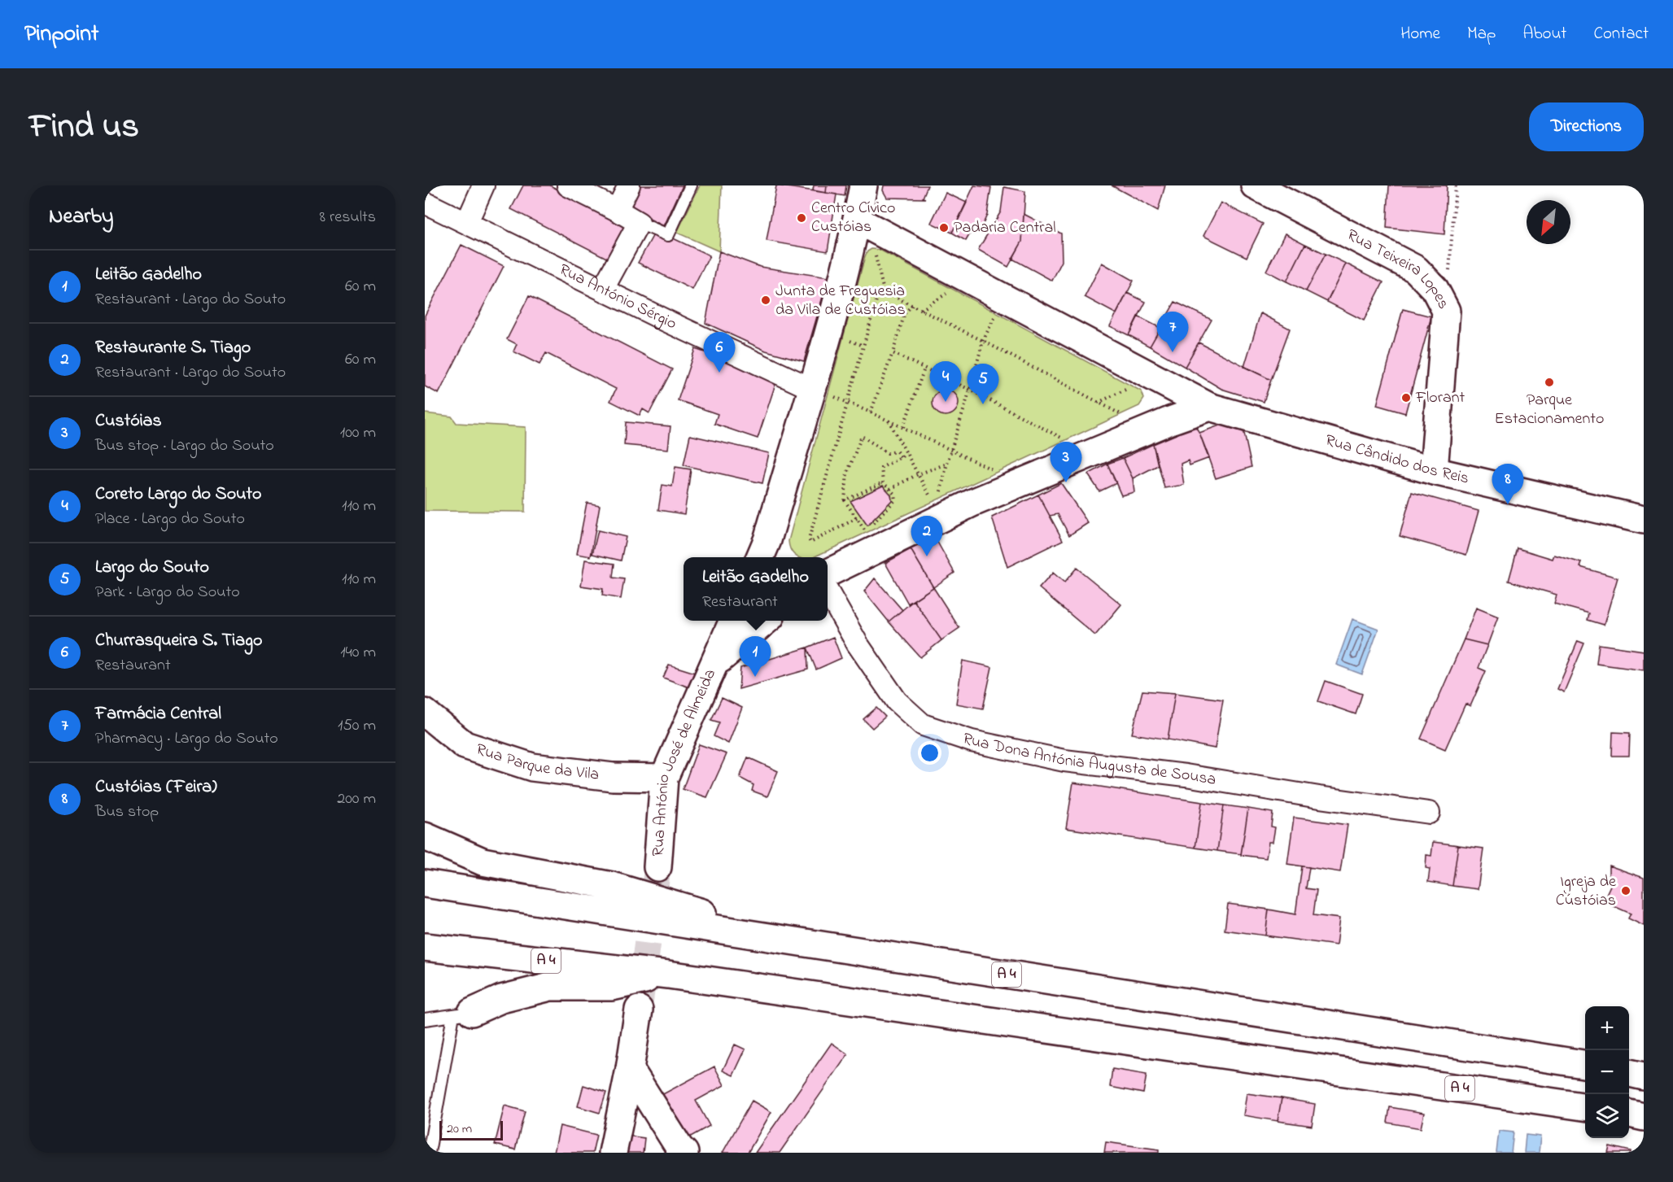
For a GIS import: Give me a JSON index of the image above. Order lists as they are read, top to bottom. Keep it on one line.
{"streets":{"main road":["Rua Teixeira Lopes","Rua Cândido dos Reis","Rua Parque da Vila","Rua António José de Almeida","A 4"],"street":["Rua António Sérgio","Rua Dona Antónia Augusta de Sousa"]},"crossings":[["Rua Teixeira Lopes","Rua Cândido dos Reis"],["Rua Parque da Vila","Rua António José de Almeida"]],"places":["Centro Cívico Custóias","Padaria Central","Junta de Freguesia da Vila de Custóias","Parque Estacionamento","Florant","Igreja de Cústóias"],"scale_bar":"20 m","north":"bottom left","page":{"header":"Pinpoint","nav":["Home","Map","About","Contact"],"title":"Find us","buttons":"Directions","heading":["Nearby","8 results"],"list":[{"mark":"1","name":"Leitão Gadelho","note":"Restaurant · Largo do Souto","value":"60 m"},{"mark":"2","name":"Restaurante S. Tiago","note":"Restaurant · Largo do Souto","value":"60 m"},{"mark":"3","name":"Custóias","note":"Bus stop · Largo do Souto","value":"100 m"},{"mark":"4","name":"Coreto Largo do Souto","note":"Place · Largo do Souto","value":"110 m"},{"mark":"5","name":"Largo do Souto","note":"Park · Largo do Souto","value":"110 m"},{"mark":"6","name":"Churrasqueira S. Tiago","note":"Restaurant","value":"140 m"},{"mark":"7","name":"Farmácia Central","note":"Pharmacy · Largo do Souto","value":"150 m"},{"mark":"8","name":"Custóias (Feira)","note":"Bus stop","value":"200 m"}],"pins":["7","6","4","5","3","8","2","1"],"popup":["Leitão Gadelho","Restaurant"],"map_buttons":["+","−"],"scale":"20 m"}}
